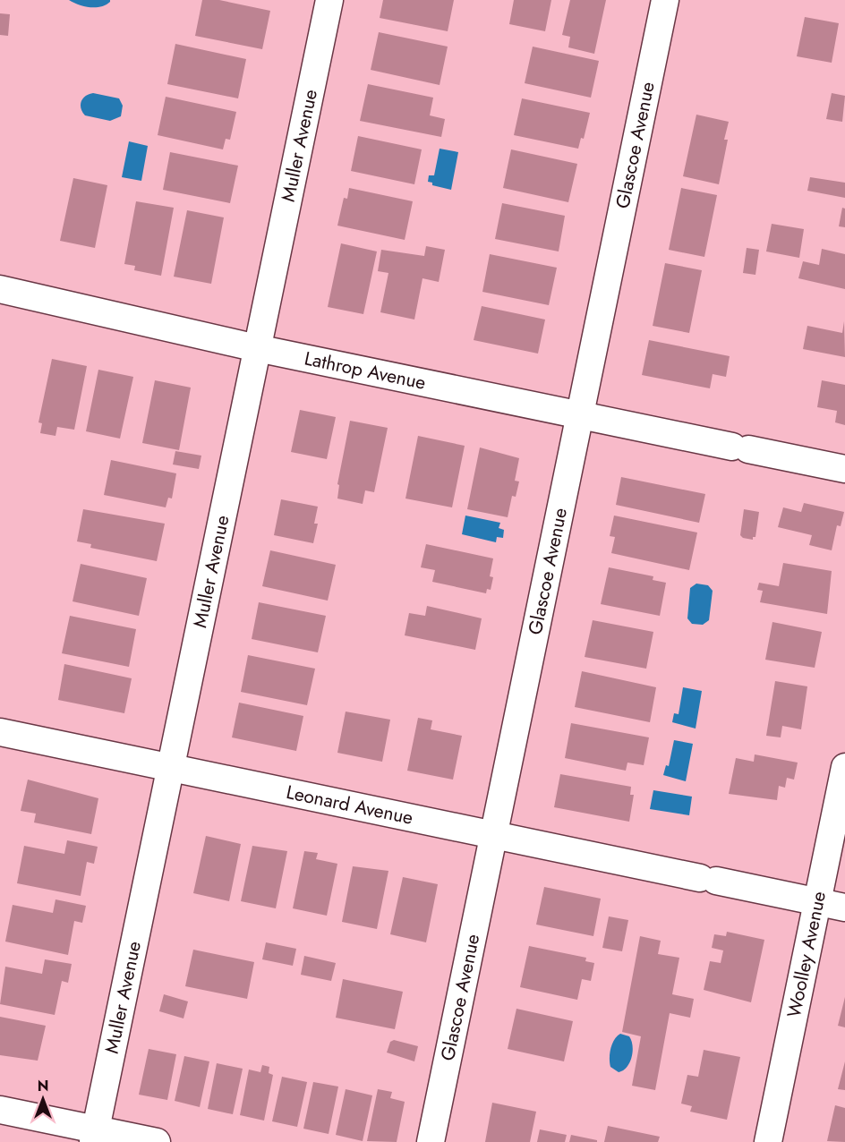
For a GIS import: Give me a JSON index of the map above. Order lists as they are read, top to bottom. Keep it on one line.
{"streets":{"street":["Muller Avenue","Glascoe Avenue","Lathrop Avenue","Leonard Avenue","Woolley Avenue"]},"crossings":[["Muller Avenue","Lathrop Avenue"],["Muller Avenue","Leonard Avenue"],["Glascoe Avenue","Lathrop Avenue"],["Glascoe Avenue","Leonard Avenue"],["Leonard Avenue","Woolley Avenue"]],"north":"top"}
